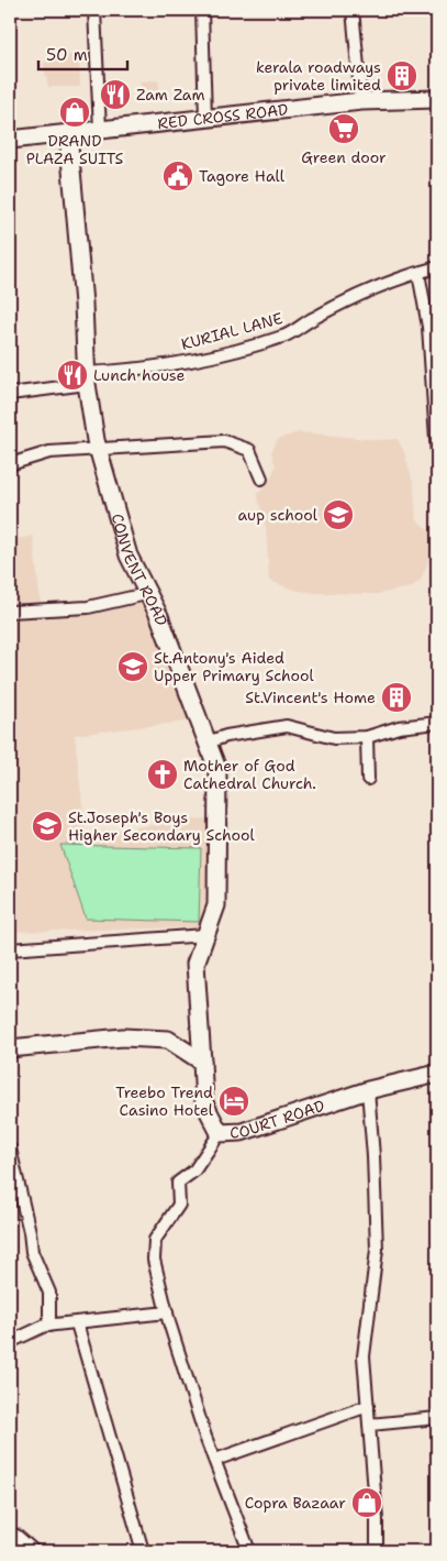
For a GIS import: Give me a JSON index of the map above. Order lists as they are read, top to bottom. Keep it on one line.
{"streets":{"street":["RED CROSS ROAD","KURIAL LANE","CONVENT ROAD","COURT ROAD"]},"crossings":[["RED CROSS ROAD","CONVENT ROAD"],["KURIAL LANE","CONVENT ROAD"],["CONVENT ROAD","COURT ROAD"]],"places":{"building":["kerala roadways private limited","St.Vincent's Home"],"restaurant":["Zam Zam","Lunch house"],"shop":["DRAND PLAZA SUITS","Copra Bazaar"],"supermarket":["Green door"],"public building":["Tagore Hall"],"school or university":["aup school","St.Antony's Aided Upper Primary School","St.Joseph's Boys Higher Secondary School"],"church":["Mother of God Cathedral Church."],"hotel":["Treebo Trend Casino Hotel"]},"scale_bar":"50 m"}
